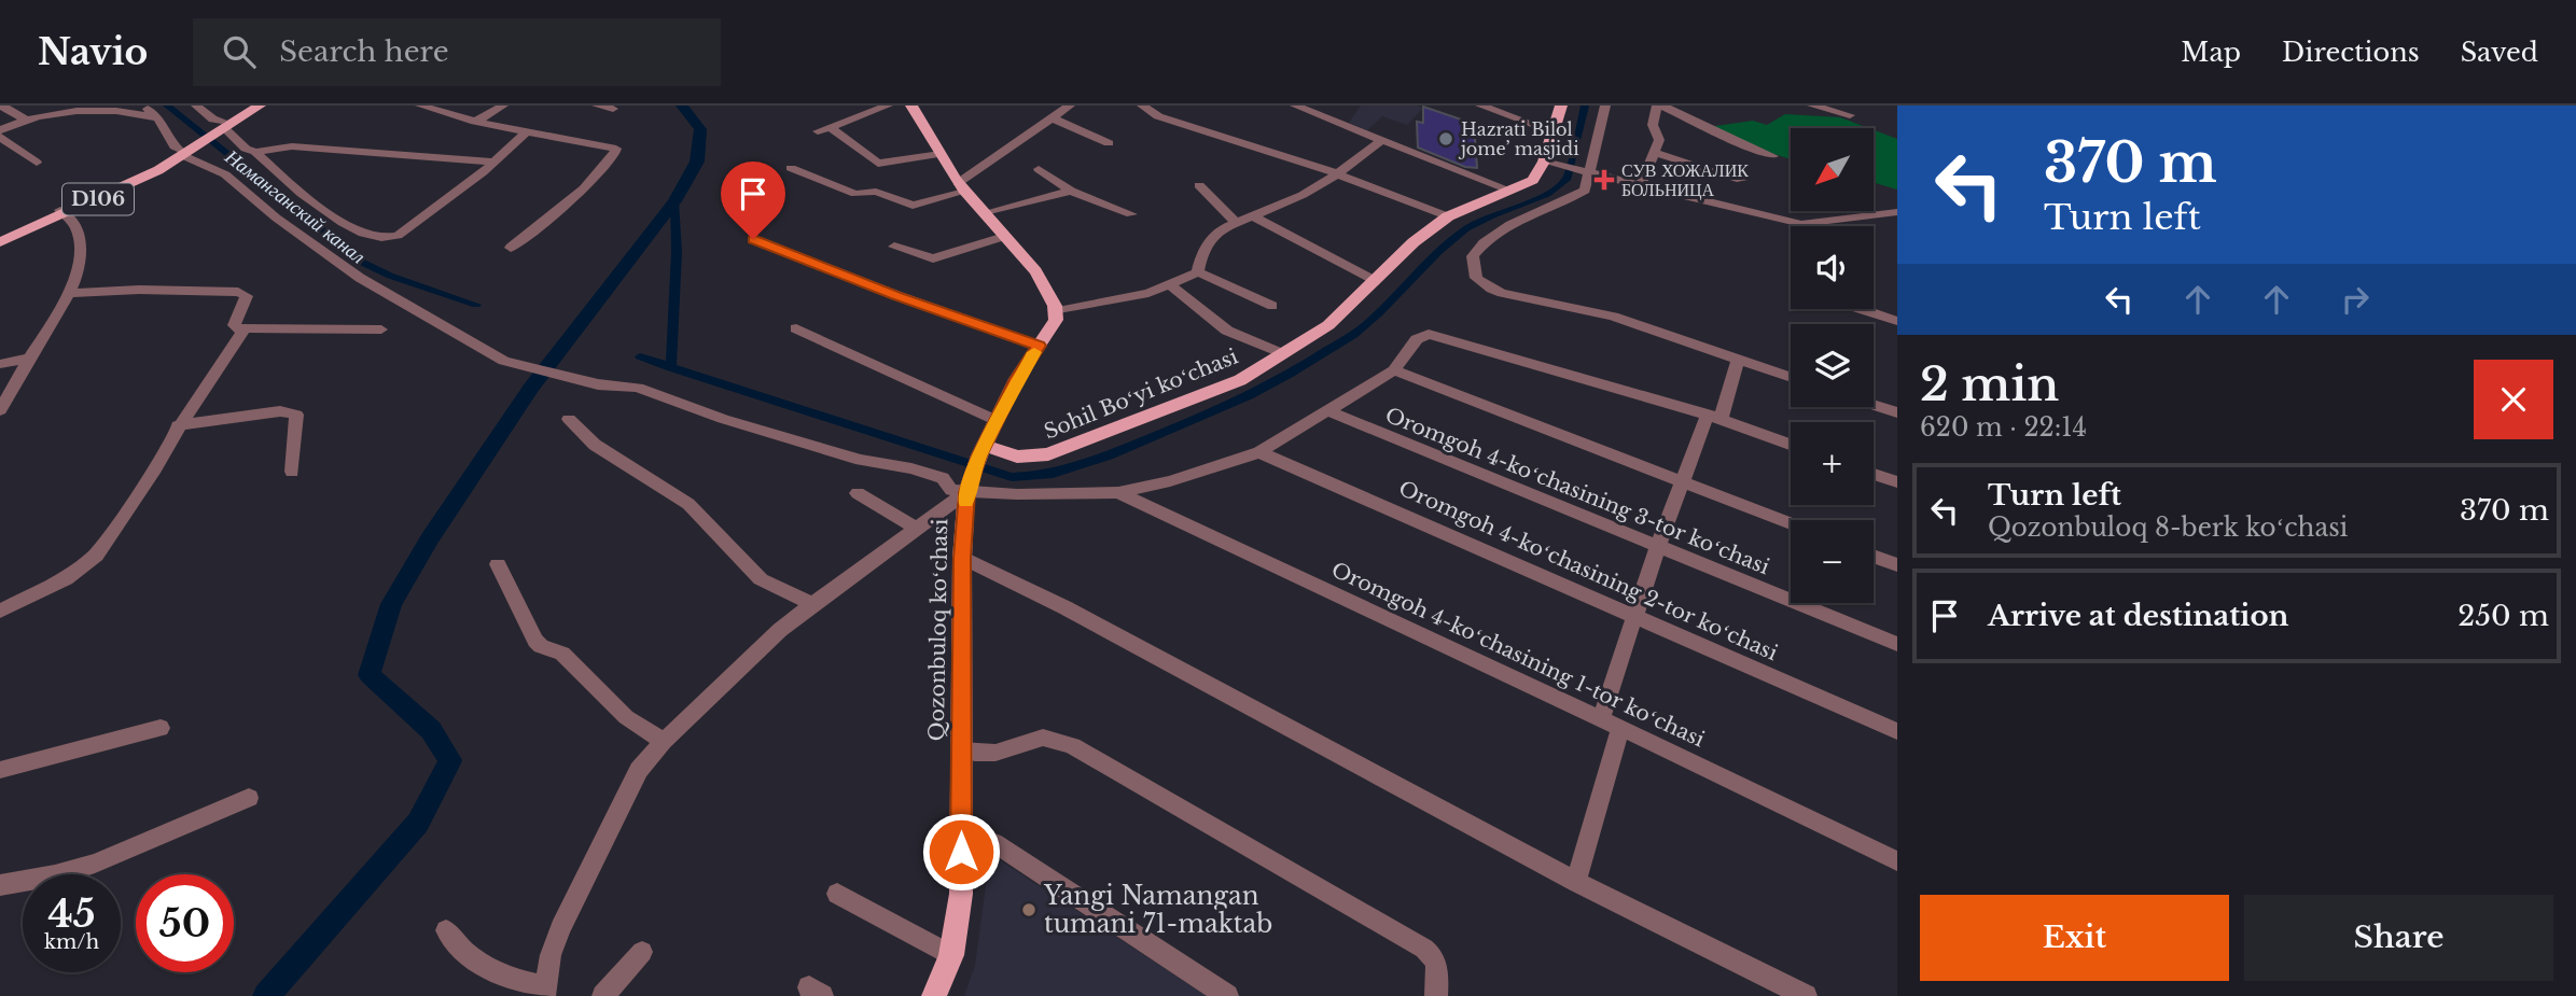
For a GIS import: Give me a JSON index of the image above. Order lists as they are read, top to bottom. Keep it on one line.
{"streets":{"main road":["D106","Sohil Boʻyi koʻchasi","Qozonbuloq koʻchasi"],"street":["Oromgoh 4-koʻchasining 3-tor koʻchasi","Oromgoh 4-koʻchasining 2-tor koʻchasi","Oromgoh 4-koʻchasining 1-tor koʻchasi"]},"crossings":[["Sohil Boʻyi koʻchasi","Qozonbuloq koʻchasi"]],"water":["Наманганский канал"],"places":{"other":["Hazrati Bilol jome’ masjidi","Yangi Namangan tumani 71-maktab"],"health":["СУВ ХОЖАЛИК БОЛЬНИЦА"]},"north":"bottom left","page":{"header":"Navio","search":"Search here","nav":["Map","Directions","Saved"],"turn":["370 m","Turn left"],"map_buttons":["+","−"],"heading":["2 min","620 m · 22:14"],"list":[{"name":"Turn left","note":"Qozonbuloq 8-berk koʻchasi","value":"370 m"},{"name":"Arrive at destination","value":"250 m"}],"speed":"45 km/h","limit":"50","buttons":["Exit","Share"]}}
